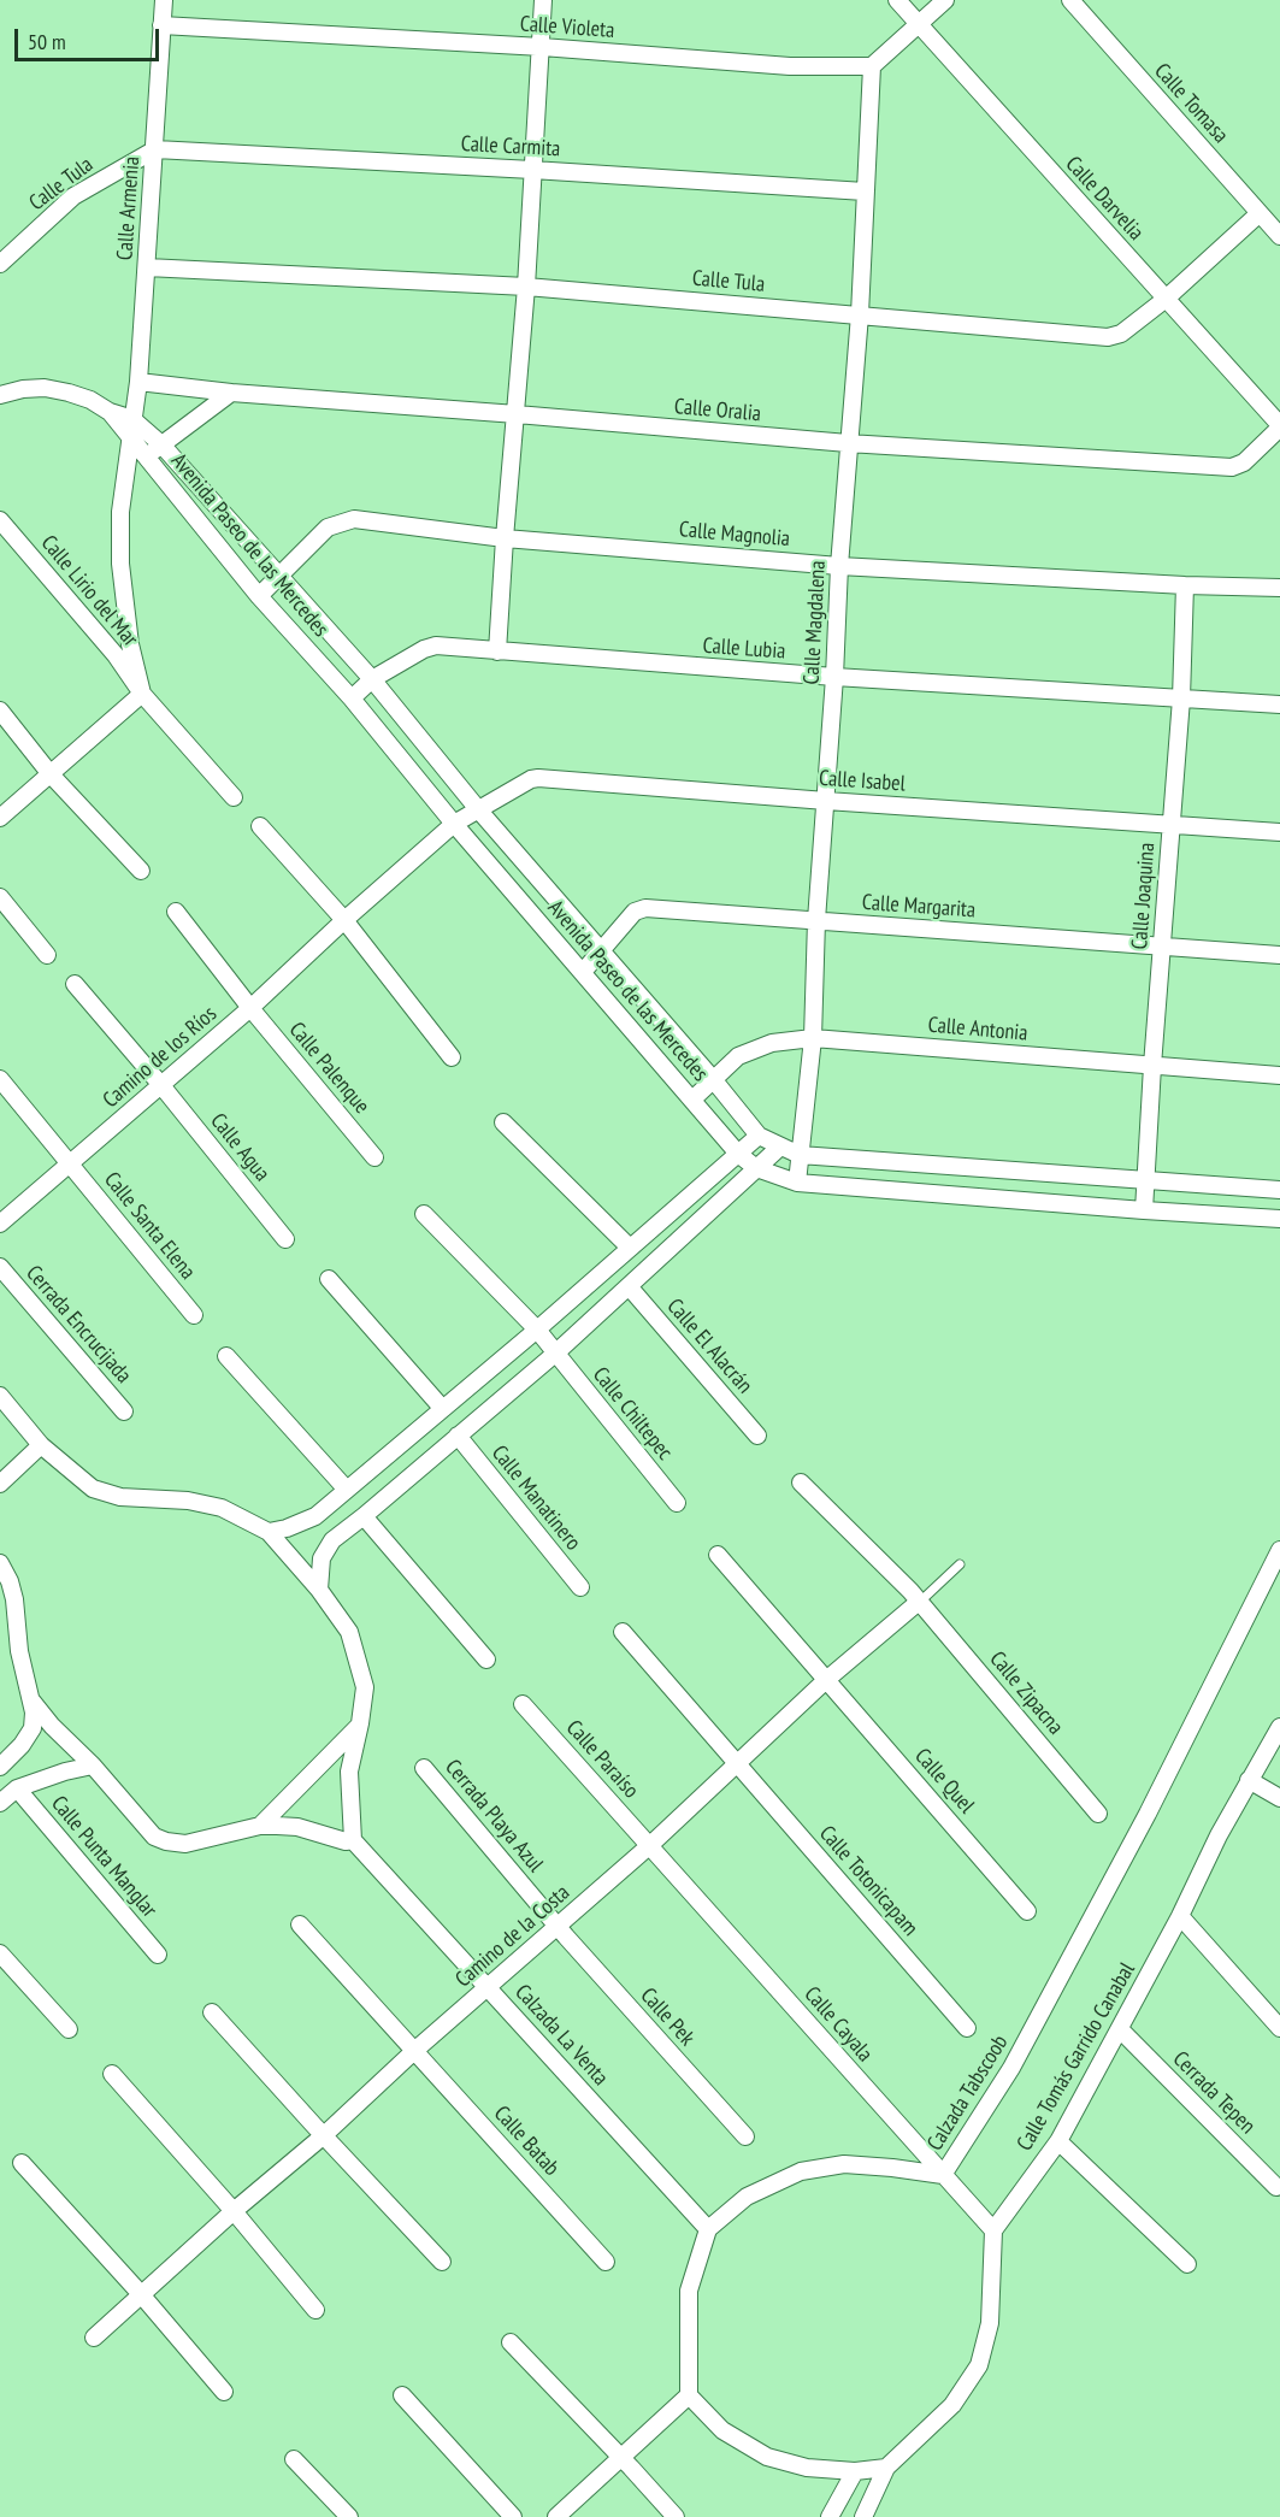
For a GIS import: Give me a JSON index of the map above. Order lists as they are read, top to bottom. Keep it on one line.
{"streets":{"street":["Calle Violeta","Calle Tomasa","Calle Carmita","Calle Tula","Calle Darvelia","Calle Armenia","Calle Oralia","Calle Magnolia","Avenida Paseo de las Mercedes","Calle Lirio del Mar","Calle Magdalena","Calle Lubia","Calle Isabel","Calle Joaquina","Calle Margarita","Calle Antonia","Camino de los Ríos","Calle Palenque","Calle Agua","Calle Santa Elena","Cerrada Encrucijada","Calle El Alacrán","Calle Chiltepec","Calle Manatinero","Calle Zipacna","Calle Paraíso","Calle Quel","Cerrada Playa Azul","Calle Punta Manglar","Calle Totonicapam","Camino de la Costa","Calle Pek","Calle Cayala","Calzada La Venta","Calle Tomás Garrido Canabal","Calzada Tabscoob","Cerrada Tepen","Calle Batab"]},"crossings":[["Calle Violeta","Calle Armenia"],["Calle Violeta","Calle Magdalena"],["Calle Tomasa","Calle Tula"],["Calle Carmita","Calle Tula"],["Calle Carmita","Calle Armenia"],["Calle Carmita","Calle Magdalena"],["Calle Tula","Calle Darvelia"],["Calle Tula","Calle Armenia"],["Calle Tula","Calle Magdalena"],["Calle Darvelia","Calle Oralia"],["Calle Armenia","Calle Oralia"],["Calle Armenia","Avenida Paseo de las Mercedes"],["Calle Armenia","Calle Lirio del Mar"],["Calle Oralia","Calle Magdalena"],["Calle Magnolia","Avenida Paseo de las Mercedes"],["Calle Magnolia","Calle Magdalena"],["Calle Magnolia","Calle Joaquina"],["Avenida Paseo de las Mercedes","Calle Magdalena"],["Avenida Paseo de las Mercedes","Calle Lubia"],["Avenida Paseo de las Mercedes","Calle Isabel"],["Avenida Paseo de las Mercedes","Calle Joaquina"],["Avenida Paseo de las Mercedes","Calle Margarita"],["Avenida Paseo de las Mercedes","Calle Antonia"],["Avenida Paseo de las Mercedes","Camino de los Ríos"],["Calle Magdalena","Calle Lubia"],["Calle Magdalena","Calle Isabel"],["Calle Magdalena","Calle Margarita"],["Calle Magdalena","Calle Antonia"],["Calle Lubia","Calle Joaquina"],["Calle Isabel","Calle Joaquina"],["Calle Isabel","Camino de los Ríos"],["Calle Joaquina","Calle Margarita"],["Calle Joaquina","Calle Antonia"],["Camino de los Ríos","Calle Palenque"],["Camino de los Ríos","Calle Agua"],["Camino de los Ríos","Calle Santa Elena"],["Calle Zipacna","Camino de la Costa"],["Calle Paraíso","Camino de la Costa"],["Calle Paraíso","Calle Cayala"],["Calle Quel","Camino de la Costa"],["Cerrada Playa Azul","Camino de la Costa"],["Cerrada Playa Azul","Calle Pek"],["Calle Totonicapam","Camino de la Costa"],["Camino de la Costa","Calle Pek"],["Camino de la Costa","Calle Cayala"],["Camino de la Costa","Calzada La Venta"],["Camino de la Costa","Calle Batab"],["Calle Cayala","Calle Tomás Garrido Canabal"],["Calle Cayala","Calzada Tabscoob"],["Calzada La Venta","Calzada Tabscoob"],["Calle Tomás Garrido Canabal","Cerrada Tepen"]],"scale_bar":"50 m"}
